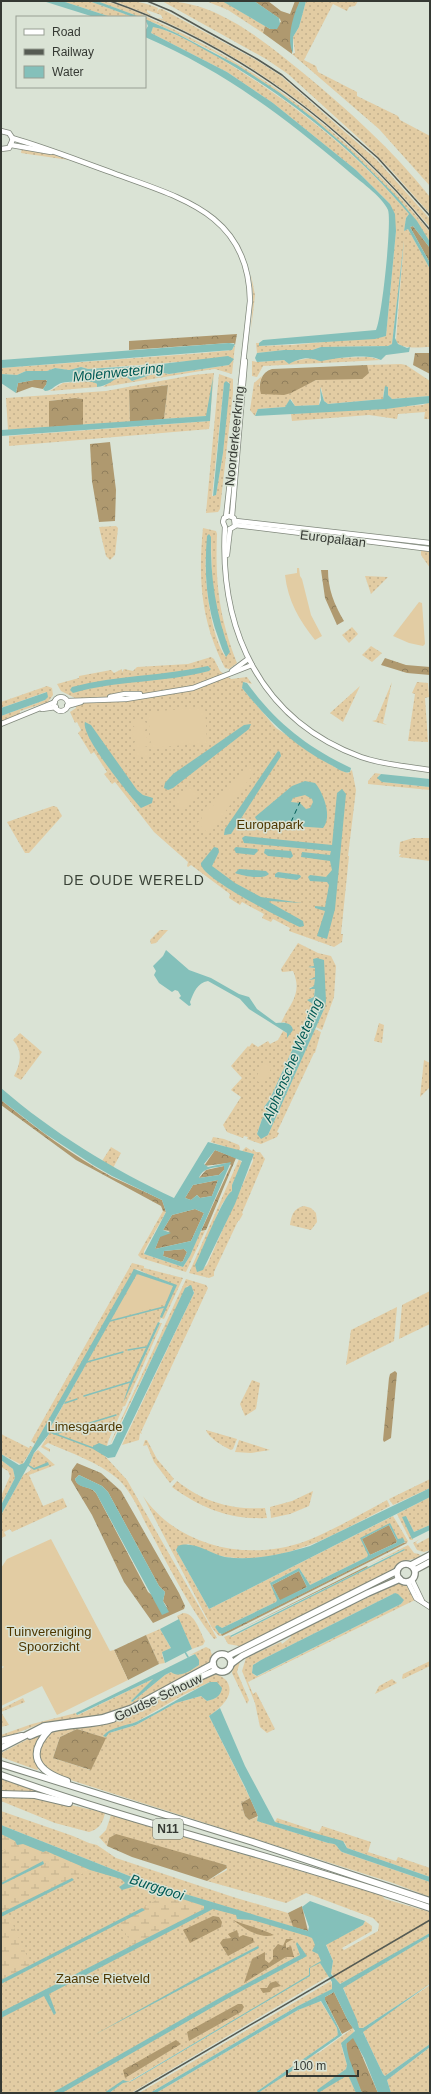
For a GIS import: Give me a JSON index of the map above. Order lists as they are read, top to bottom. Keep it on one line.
{"streets":{"highway":["N11"],"main road":["Goudse Schouw"],"street":["Noorderkeerkring","Europalaan"]},"crossings":[["Goudse Schouw","N11"]],"districts":["DE OUDE WERELD"],"water":["Molenwetering","Alphensche Wetering","Burggooi"],"parks":["Europapark","Limesgaarde","Tuinvereniging Spoorzicht","Zaanse Rietveld"],"legend":["Road","Railway","Water"],"scale_bar":"100 m"}
